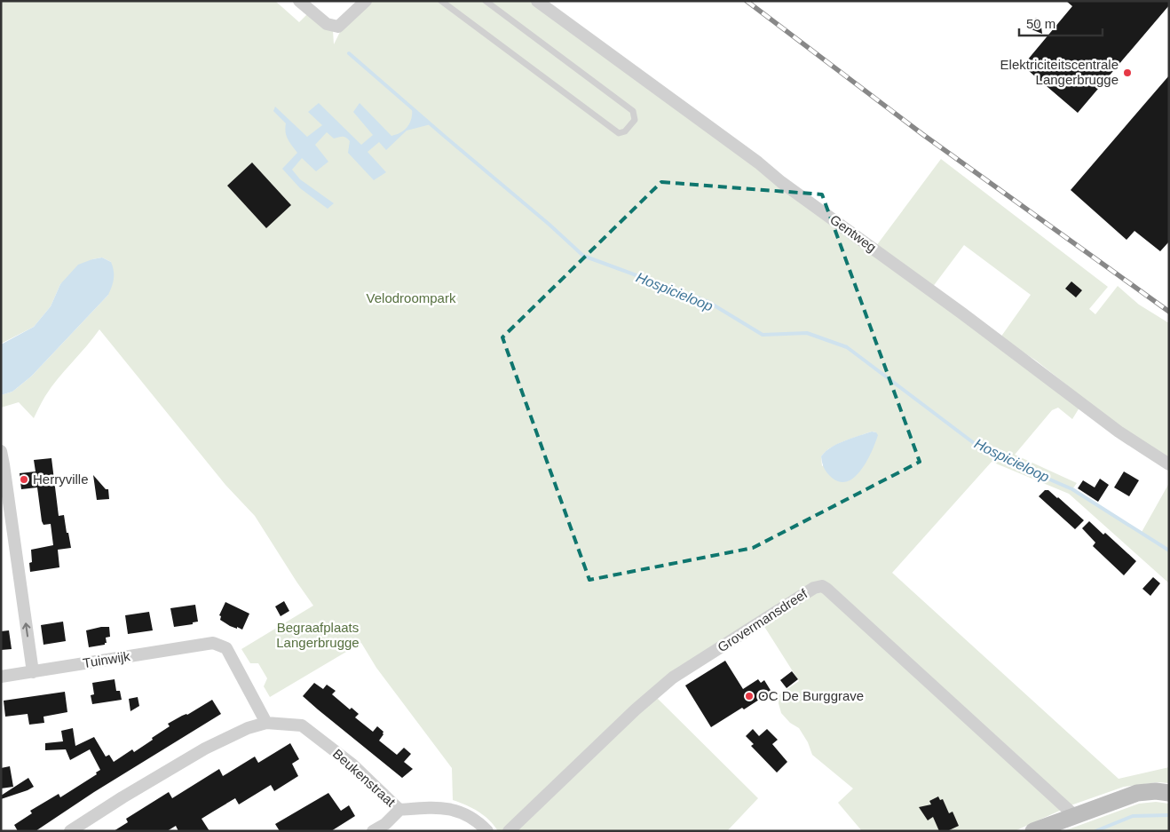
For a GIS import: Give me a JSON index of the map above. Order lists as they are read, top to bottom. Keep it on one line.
{"streets":{"street":["Gentweg","Grovermansdreef","Tuinwijk","Beukenstraat"]},"crossings":[["Tuinwijk","Beukenstraat"]],"water":["Hospicieloop"],"parks":["Velodroompark","Begraafplaats Langerbrugge"],"places":["Elektriciteitscentrale Langerbrugge","Herryville","OC De Burggrave"],"scale_bar":"50 m"}
